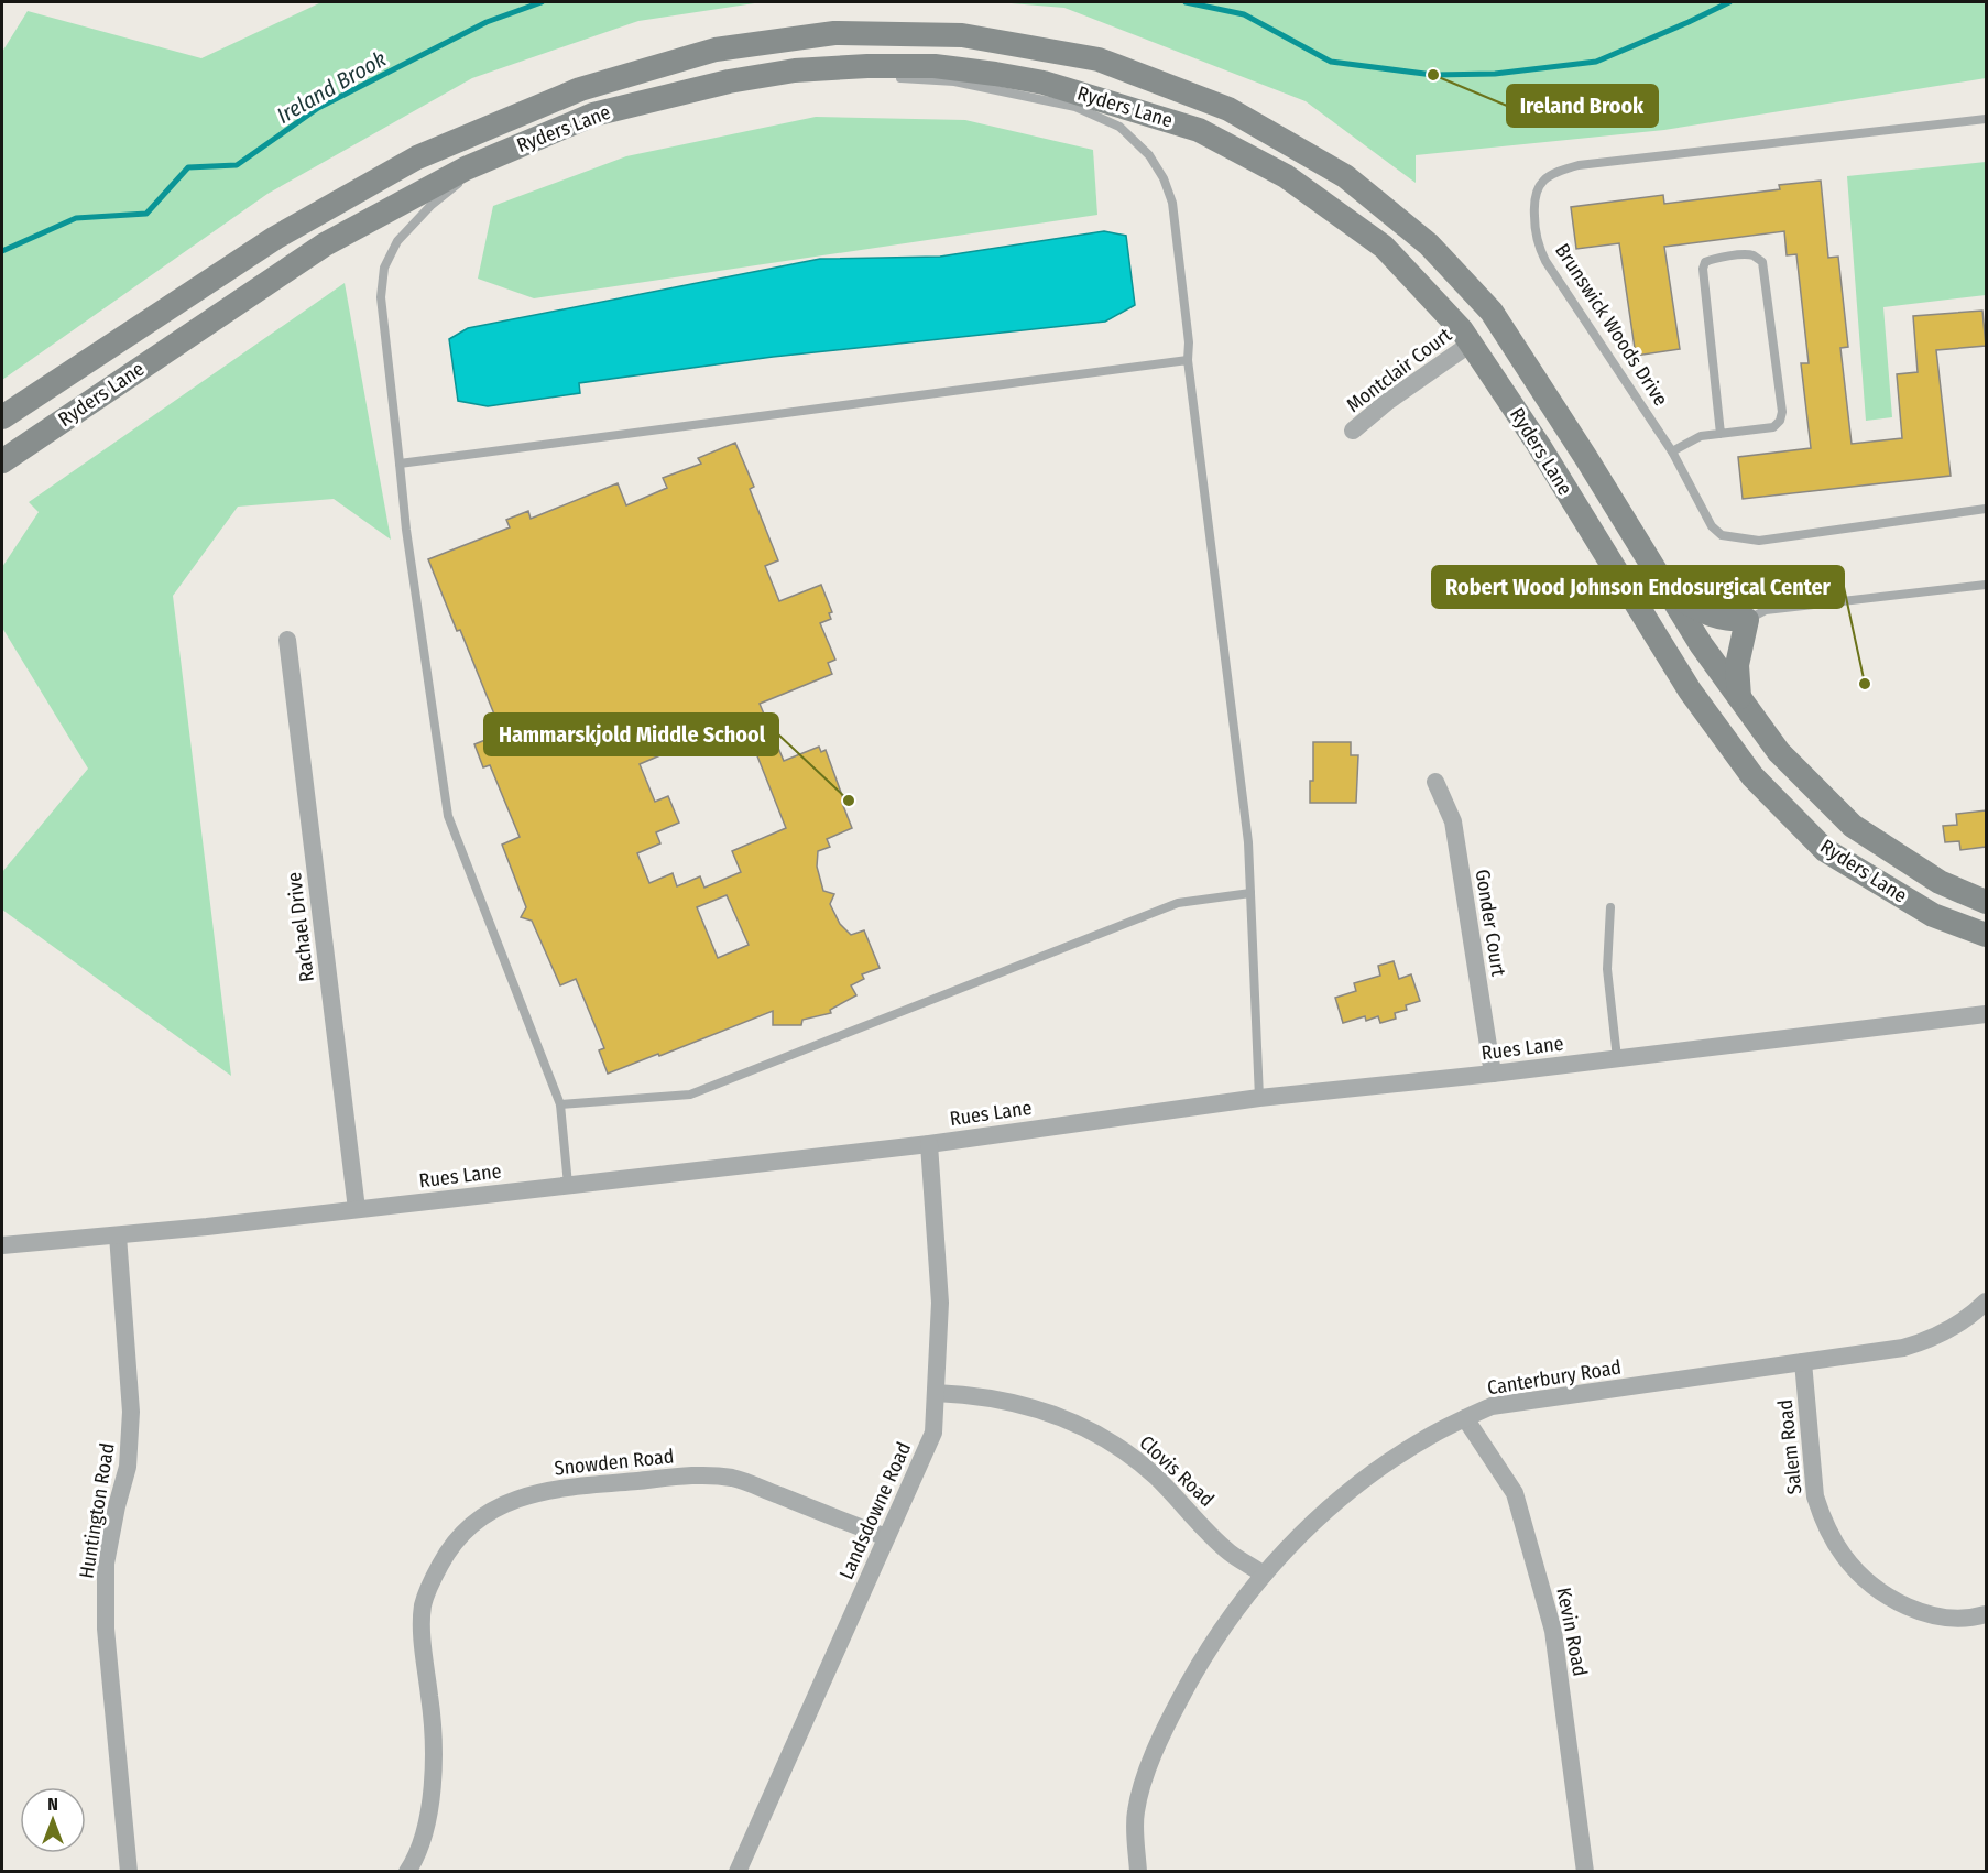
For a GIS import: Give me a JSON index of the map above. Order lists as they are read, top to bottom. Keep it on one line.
{"streets":{"main road":["Ryders Lane"],"street":["Montclair Court","Gonder Court","Rachael Drive","Rues Lane","Canterbury Road","Salem Road","Snowden Road","Clovis Road","Huntington Road","Landsdowne Road","Kevin Road"],"lane":["Brunswick Woods Drive"]},"crossings":[["Ryders Lane","Montclair Court"],["Gonder Court","Rues Lane"],["Rachael Drive","Rues Lane"],["Rues Lane","Huntington Road"],["Rues Lane","Landsdowne Road"],["Canterbury Road","Salem Road"],["Canterbury Road","Clovis Road"],["Canterbury Road","Kevin Road"],["Snowden Road","Landsdowne Road"],["Clovis Road","Landsdowne Road"]],"water":["Ireland Brook"],"places":["Ireland Brook","Robert Wood Johnson Endosurgical Center","Hammarskjold Middle School"],"north":"top"}
